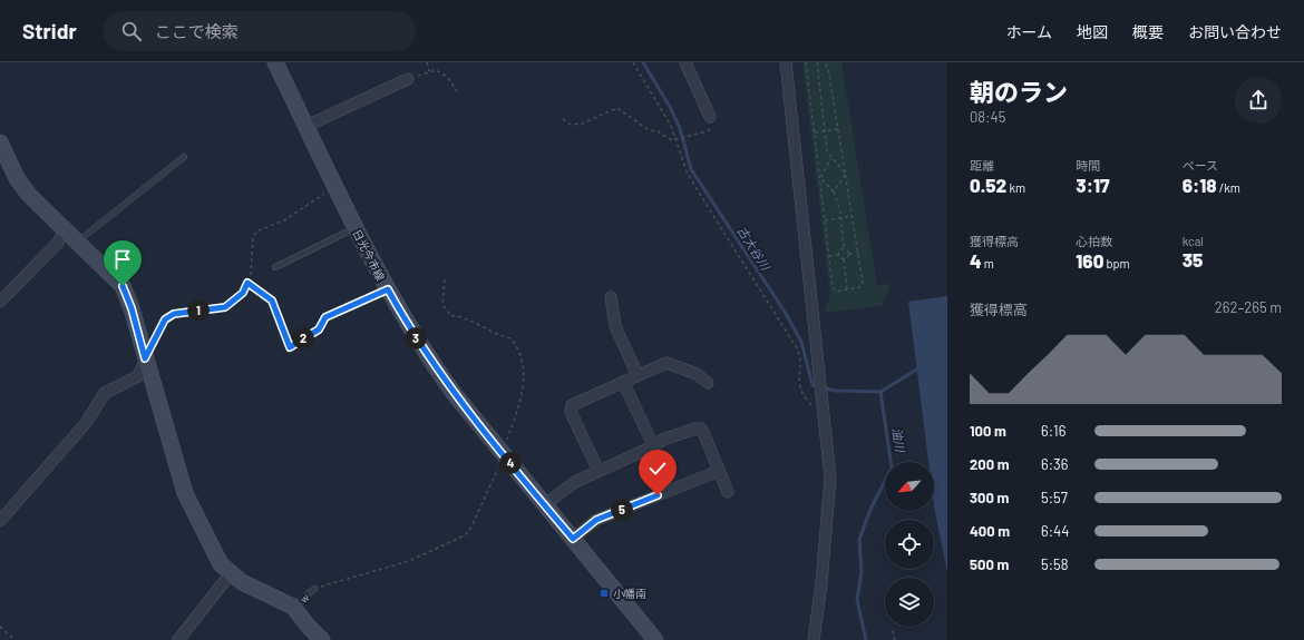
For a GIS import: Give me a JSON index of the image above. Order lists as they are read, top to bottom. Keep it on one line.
{"streets":{"main road":["日光今市線"],"lane":["w"]},"water":["古大谷川","油川"],"places":{"transit":["小幡南"]},"north":"bottom left","page":{"header":"Stridr","search":"ここで検索","nav":["ホーム","地図","概要","お問い合わせ"],"heading":["朝のラン","08:45"],"stats":[["距離","0.52 km"],["時間","3:17"],["ペース","6:18 /km"],["獲得標高","4 m"],["心拍数","160 bpm"],["kcal","35"]],"chart":["獲得標高","262–265 m"],"pins":["1","2","3","4","5"],"list":[{"name":"100 m","note":"6:16"},{"name":"200 m","note":"6:36"},{"name":"300 m","note":"5:57"},{"name":"400 m","note":"6:44"},{"name":"500 m","note":"5:58"}]}}
